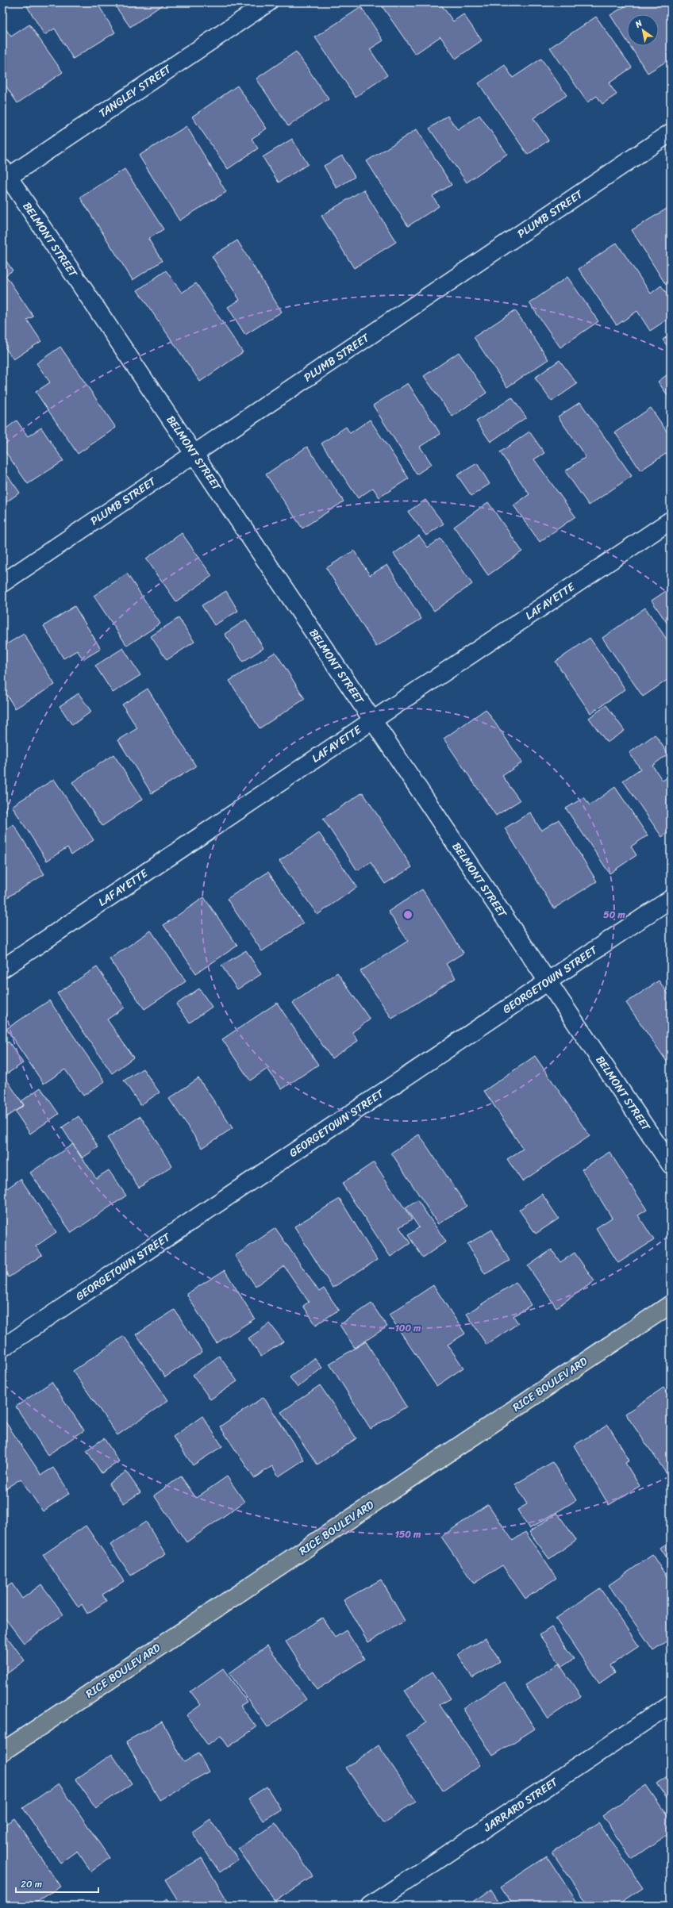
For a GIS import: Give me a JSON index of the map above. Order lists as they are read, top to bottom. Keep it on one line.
{"streets":{"main road":["RICE BOULEVARD"],"street":["TANGLEY STREET","PLUMB STREET","BELMONT STREET","LAFAYETTE","GEORGETOWN STREET","JARRARD STREET"]},"crossings":[["TANGLEY STREET","BELMONT STREET"],["PLUMB STREET","BELMONT STREET"],["BELMONT STREET","LAFAYETTE"],["BELMONT STREET","GEORGETOWN STREET"]],"scale_bar":"20 m","north":"top left","rings":["50 m","100 m","150 m"]}
